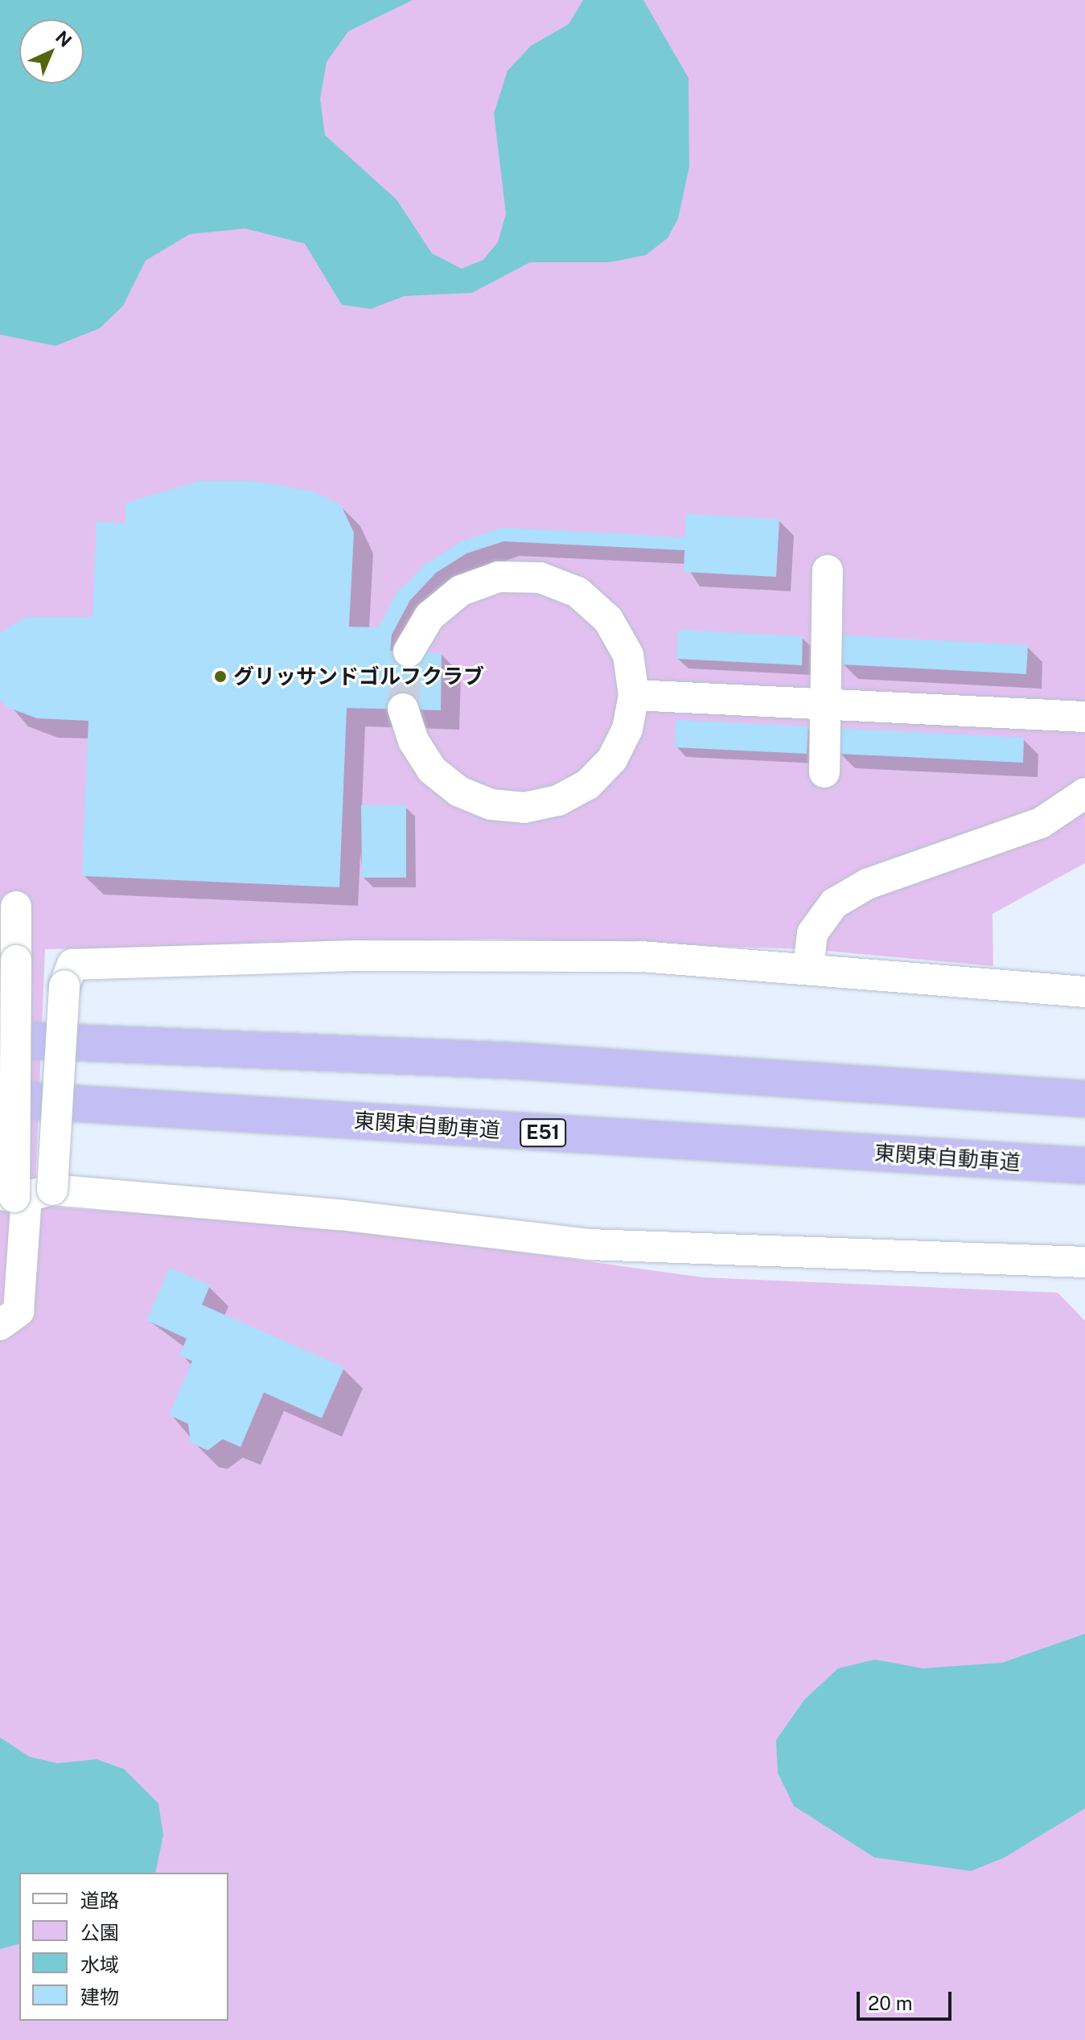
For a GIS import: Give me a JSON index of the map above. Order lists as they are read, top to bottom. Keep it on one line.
{"streets":{"highway":["東関東自動車道","E51"]},"places":["グリッサンドゴルフクラブ"],"legend":["道路","公園","水域","建物"],"scale_bar":"20 m","north":"top right"}
